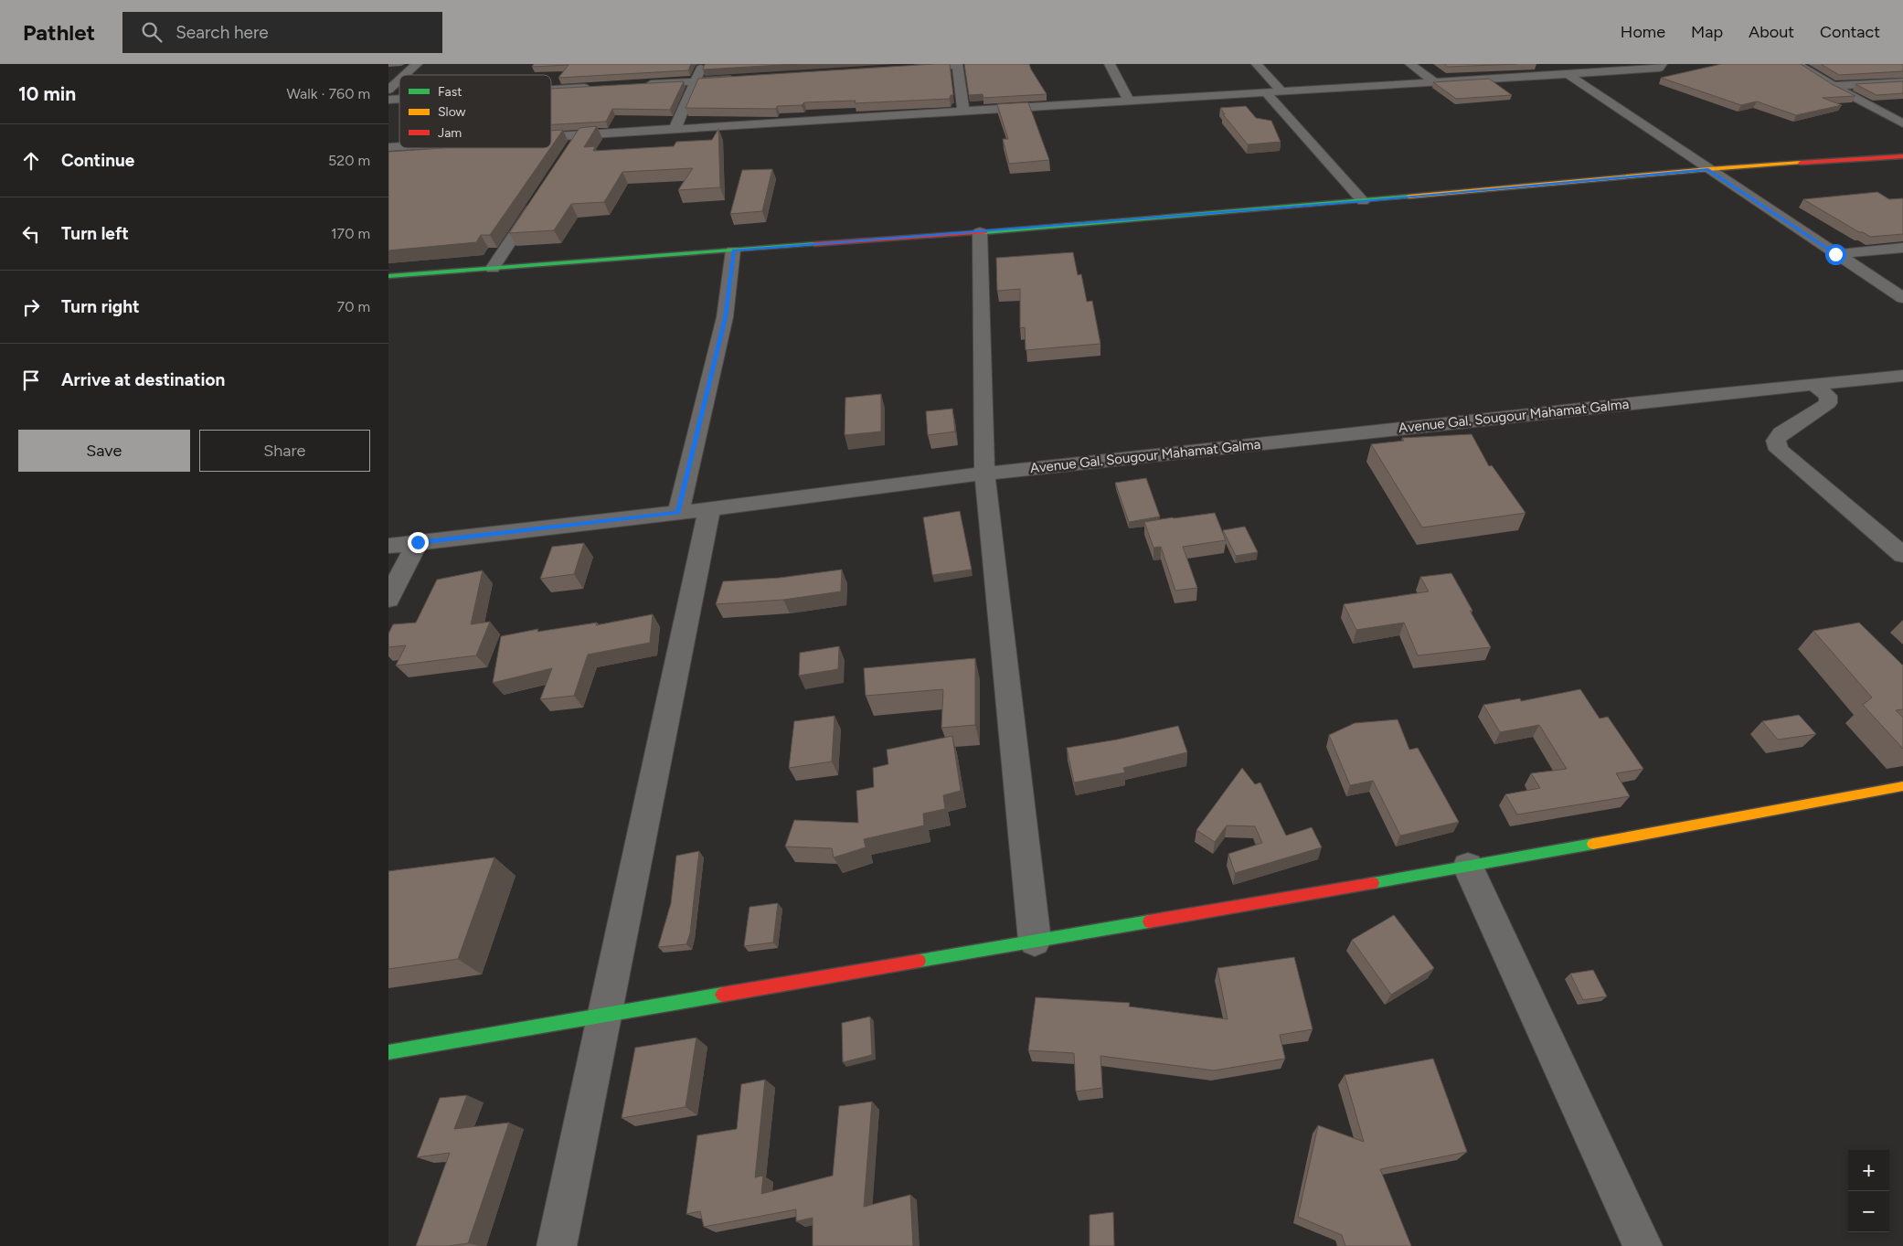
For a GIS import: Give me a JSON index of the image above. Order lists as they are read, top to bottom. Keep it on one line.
{"streets":{"street":["Avenue Gal. Sougour Mahamat Galma"]},"legend":["Fast","Slow","Jam"],"page":{"header":"Pathlet","search":"Search here","nav":["Home","Map","About","Contact"],"heading":["10 min","Walk · 760 m"],"list":[["Continue","520 m"],["Turn left","170 m"],["Turn right","70 m"],"Arrive at destination"],"buttons":["Save","Share"],"map_buttons":["+","−"]}}
